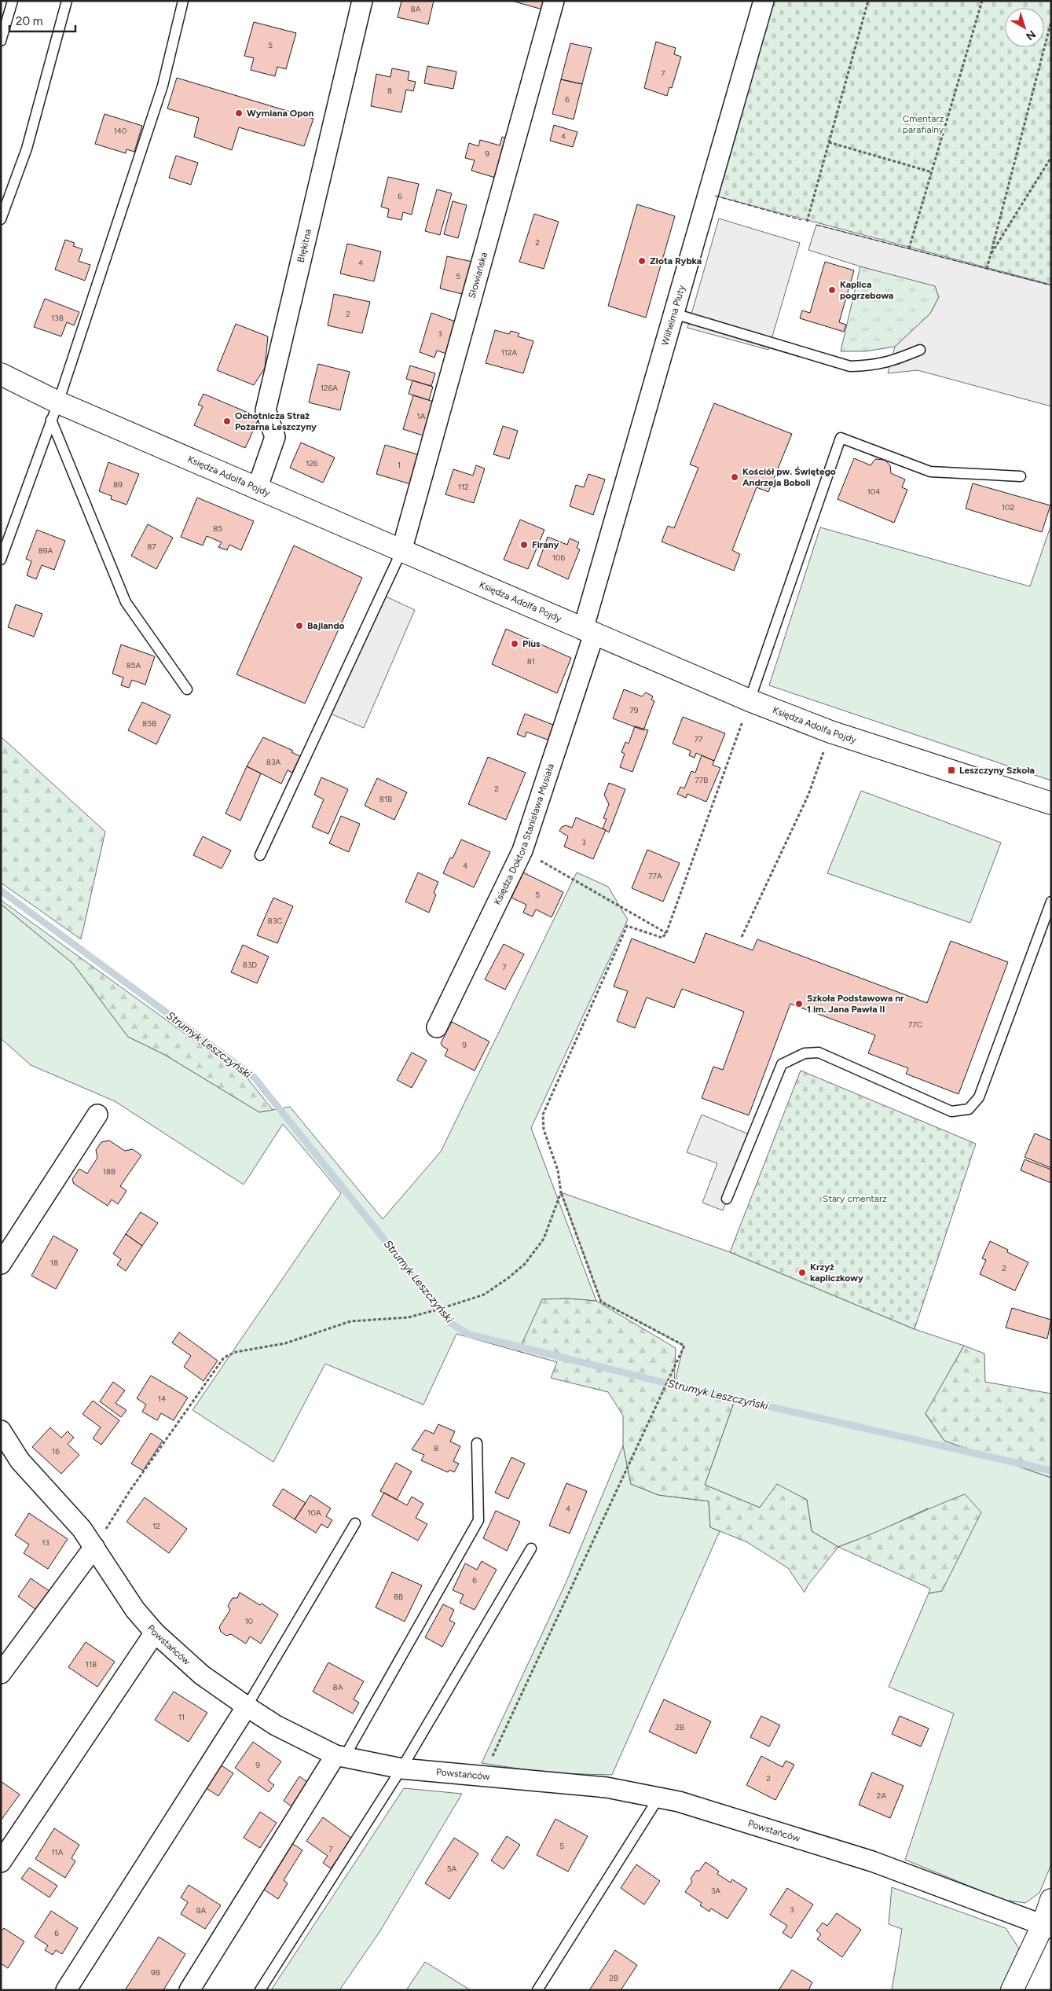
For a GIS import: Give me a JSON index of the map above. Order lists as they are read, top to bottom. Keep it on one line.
{"streets":{"street":["Błękitna","Słowiańska","Wilhelma Pluty","Księdza Adolfa Pojdy","Księdza Doktora Stanisława Musiała","Powstańców"]},"crossings":[["Błękitna","Księdza Adolfa Pojdy"],["Słowiańska","Księdza Adolfa Pojdy"],["Wilhelma Pluty","Księdza Adolfa Pojdy"],["Wilhelma Pluty","Księdza Doktora Stanisława Musiała"],["Księdza Adolfa Pojdy","Księdza Doktora Stanisława Musiała"]],"water":["Strumyk Leszczyński"],"parks":["Cmentarz parafialny","Stary cmentarz"],"places":{"other":["Wymiana Opon","Złota Rybka","Kaplica pogrzebowa","Ochotnicza Straż Pożarna Leszczyny","Kościół pw. Świętego Andrzeja Boboli","Firany","Bajlando","Plus","Szkoła Podstawowa nr 1 im. Jana Pawła II","Krzyż kapliczkowy"],"transit":["Leszczyny Szkoła"]},"house_numbers":["8A","5","7","8","6","140","4","9","6","2","4","5","2","138","3","112A","126A","1A","126","1","89","112","104","102","85","87","89A","106","81","85A","79","85B","77","83A","77B","2","81B","3","4","77A","5","83C","83D","7","77C","9","18B","18","2","14","8","16","4","10A","12","13","6","8B","10","11B","8A","11","2B","9","2","2A","5","7","11A","5A","3A","3","9A","6","9B","2B"],"scale_bar":"20 m","north":"bottom right"}
